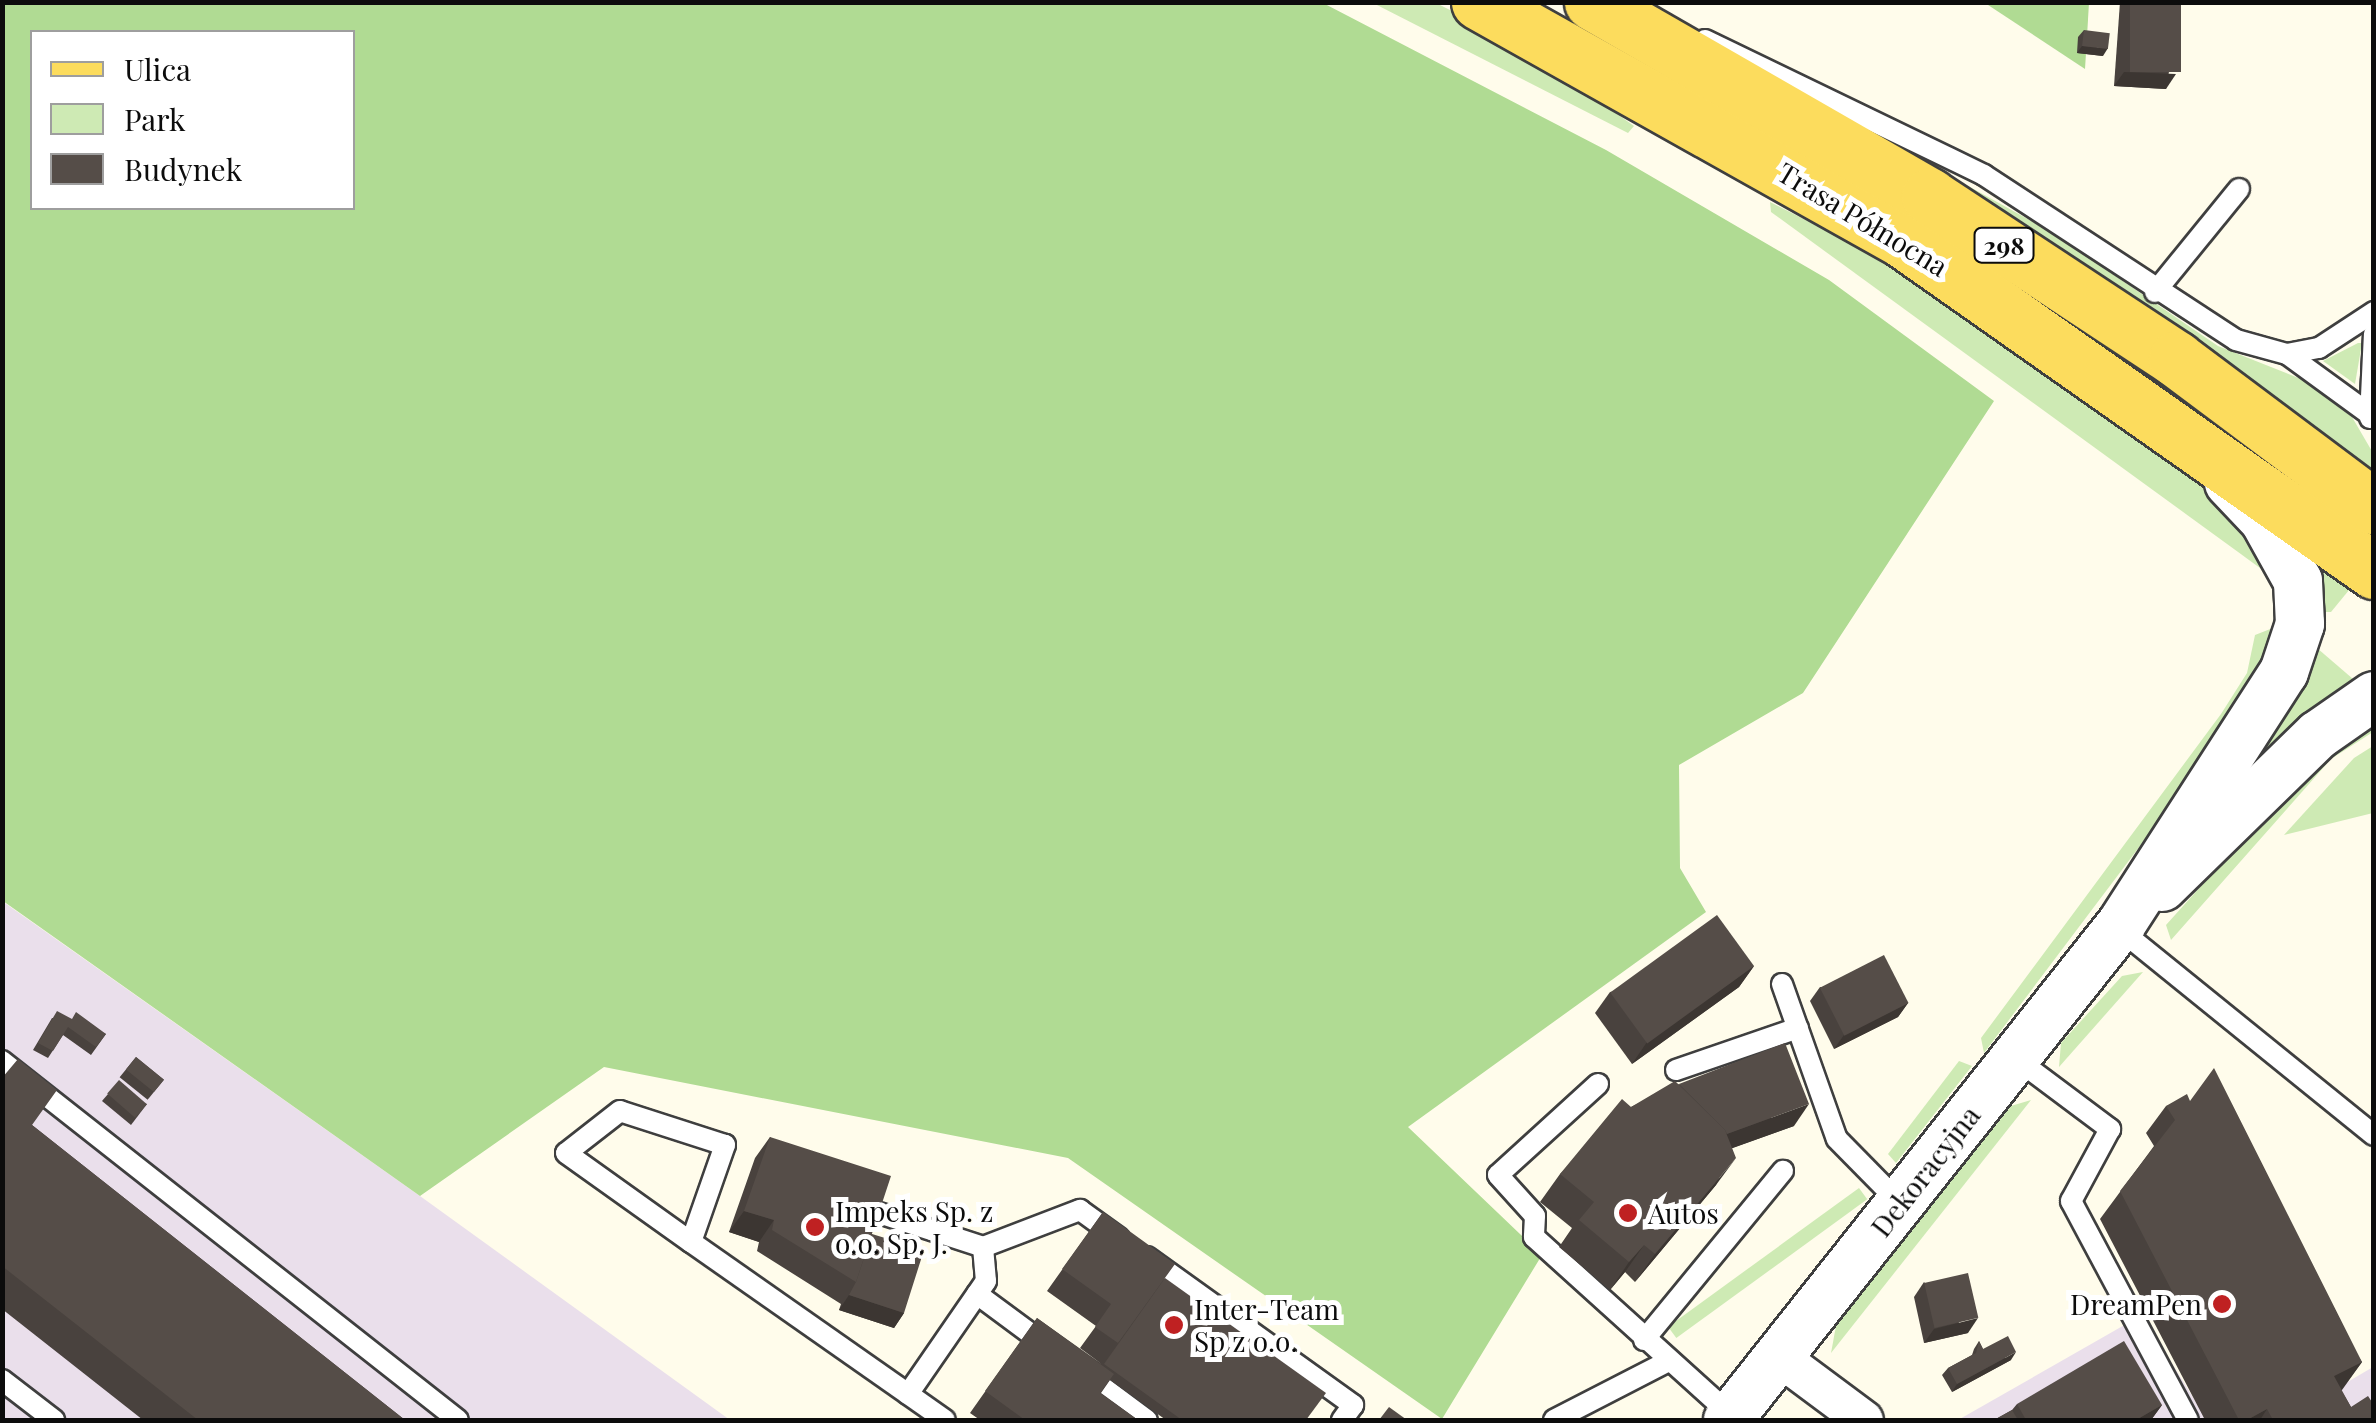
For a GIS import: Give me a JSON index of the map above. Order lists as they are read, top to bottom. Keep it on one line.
{"streets":{"main road":["Trasa Północna","298"],"street":["Dekoracyjna"]},"crossings":[["Trasa Północna","Dekoracyjna"]],"places":["Autos","Impeks Sp. z o.o. Sp. J.","DreamPen","Inter-Team Sp z o.o."],"legend":["Ulica","Park","Budynek"]}
